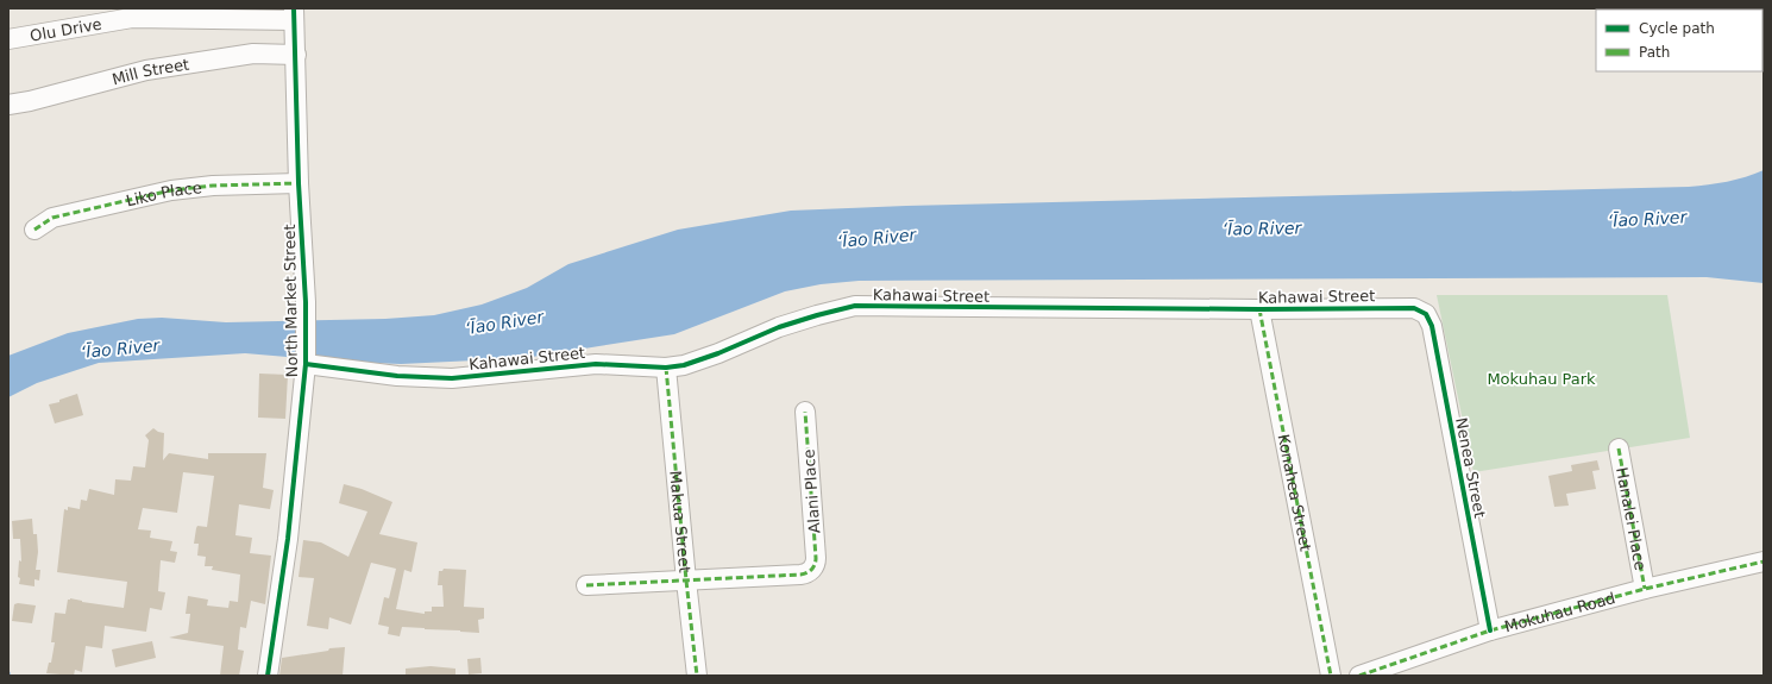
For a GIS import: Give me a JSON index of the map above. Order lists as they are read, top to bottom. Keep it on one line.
{"streets":{"street":["Olu Drive","Mill Street","Liko Place","Kahawai Street","North Market Street","Nenea Street","Alani Place","Konahea Street","Hanalei Place","Makua Street","Mokuhau Road"]},"crossings":[["Olu Drive","North Market Street"],["Mill Street","North Market Street"],["Liko Place","North Market Street"],["Kahawai Street","North Market Street"],["Kahawai Street","Nenea Street"],["Kahawai Street","Konahea Street"],["Kahawai Street","Makua Street"],["Nenea Street","Mokuhau Road"],["Alani Place","Makua Street"],["Hanalei Place","Mokuhau Road"]],"water":["ʻĪao River"],"parks":["Mokuhau Park"],"legend":["Cycle path","Path"]}
